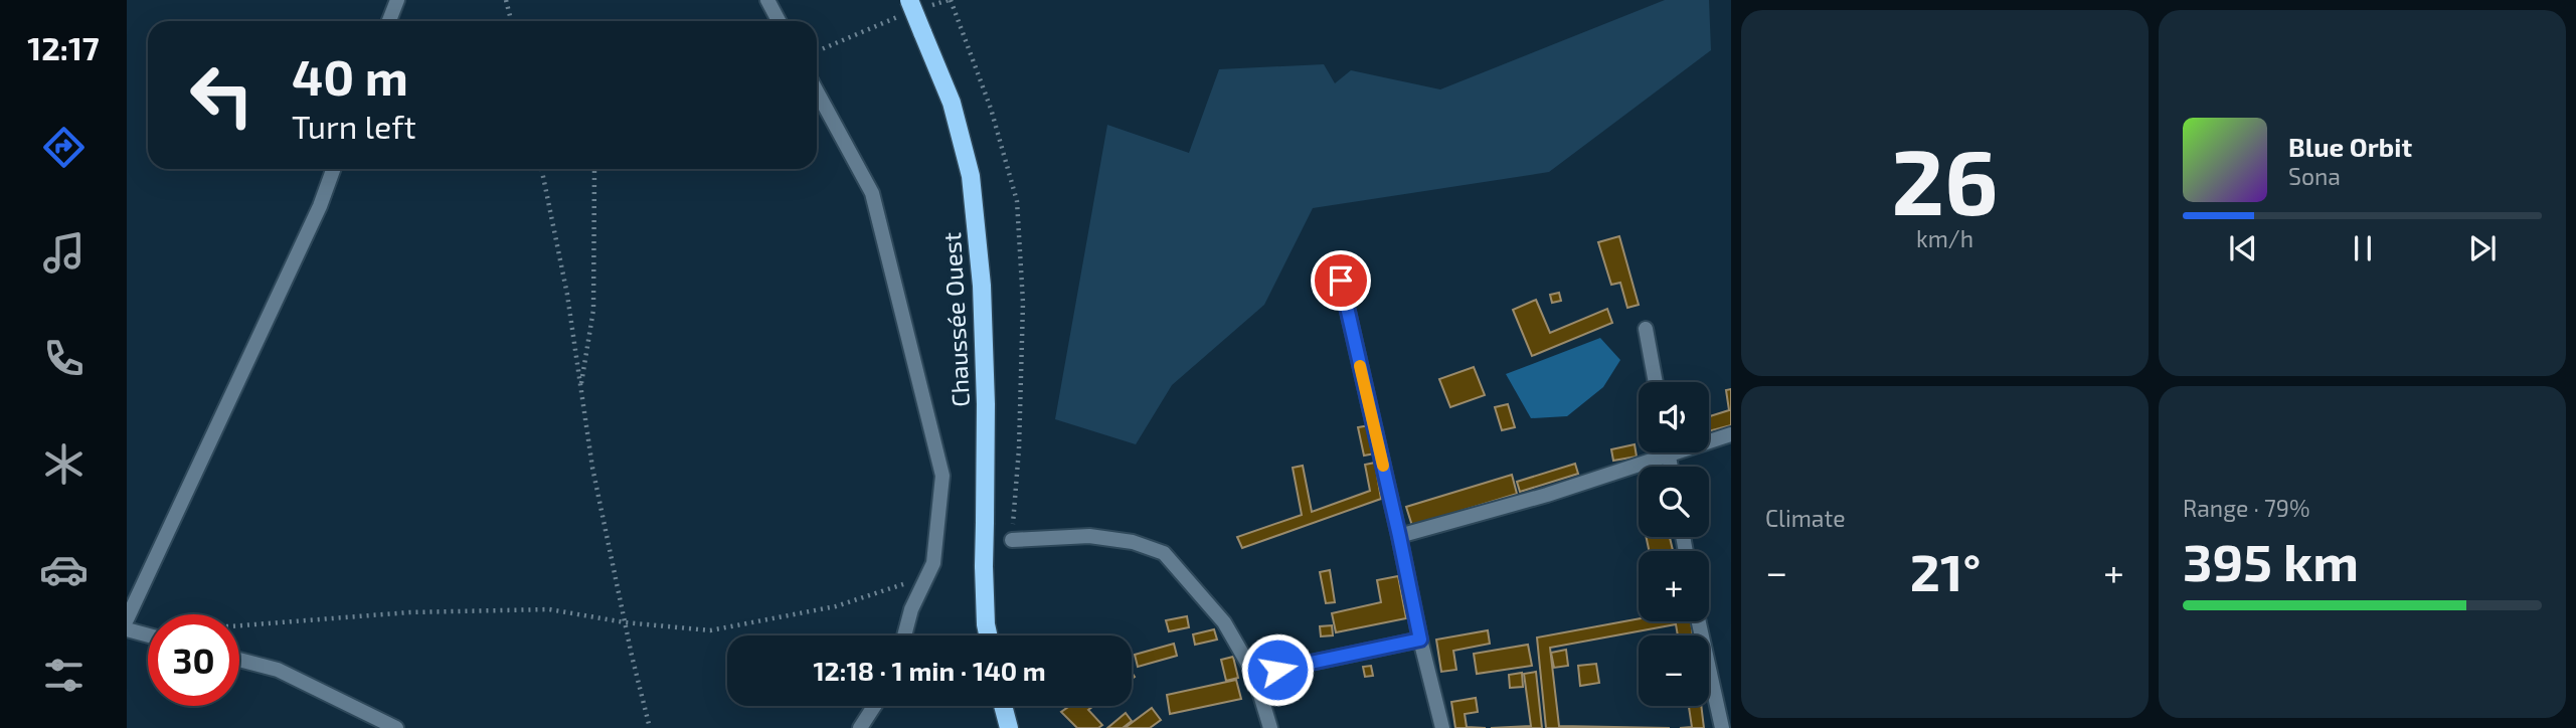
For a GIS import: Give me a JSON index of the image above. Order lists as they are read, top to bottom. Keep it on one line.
{"streets":{"main road":["Chaussée Ouest"]},"page":{"tabs":"12:17","tile":[["26","km/h"],"Climate",["Range · 79%","395 km"]],"turn":["40 m","Turn left"],"song":["Blue Orbit","Sona"],"map_buttons":["+","−"],"heat":["−","21°","+"],"limit":"30","trip":"12:18 · 1 min · 140 m"}}
